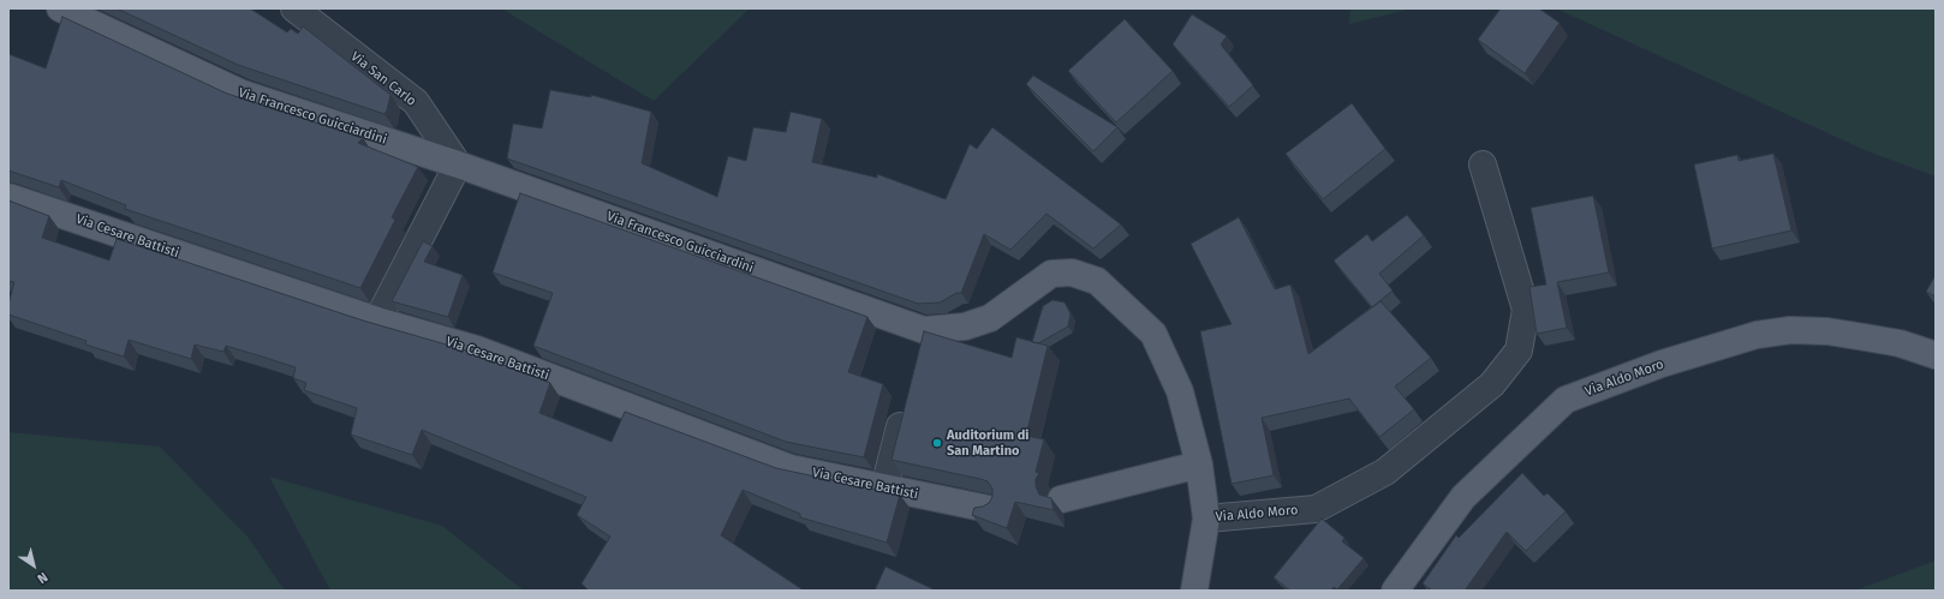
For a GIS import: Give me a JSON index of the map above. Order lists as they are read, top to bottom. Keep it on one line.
{"streets":{"main road":["Via Francesco Guicciardini","Via Cesare Battisti","Via Aldo Moro"],"street":["Via San Carlo"]},"crossings":[["Via San Carlo","Via Francesco Guicciardini"],["Via Francesco Guicciardini","Via Aldo Moro"]],"places":["Auditorium di San Martino"],"north":"bottom right"}
